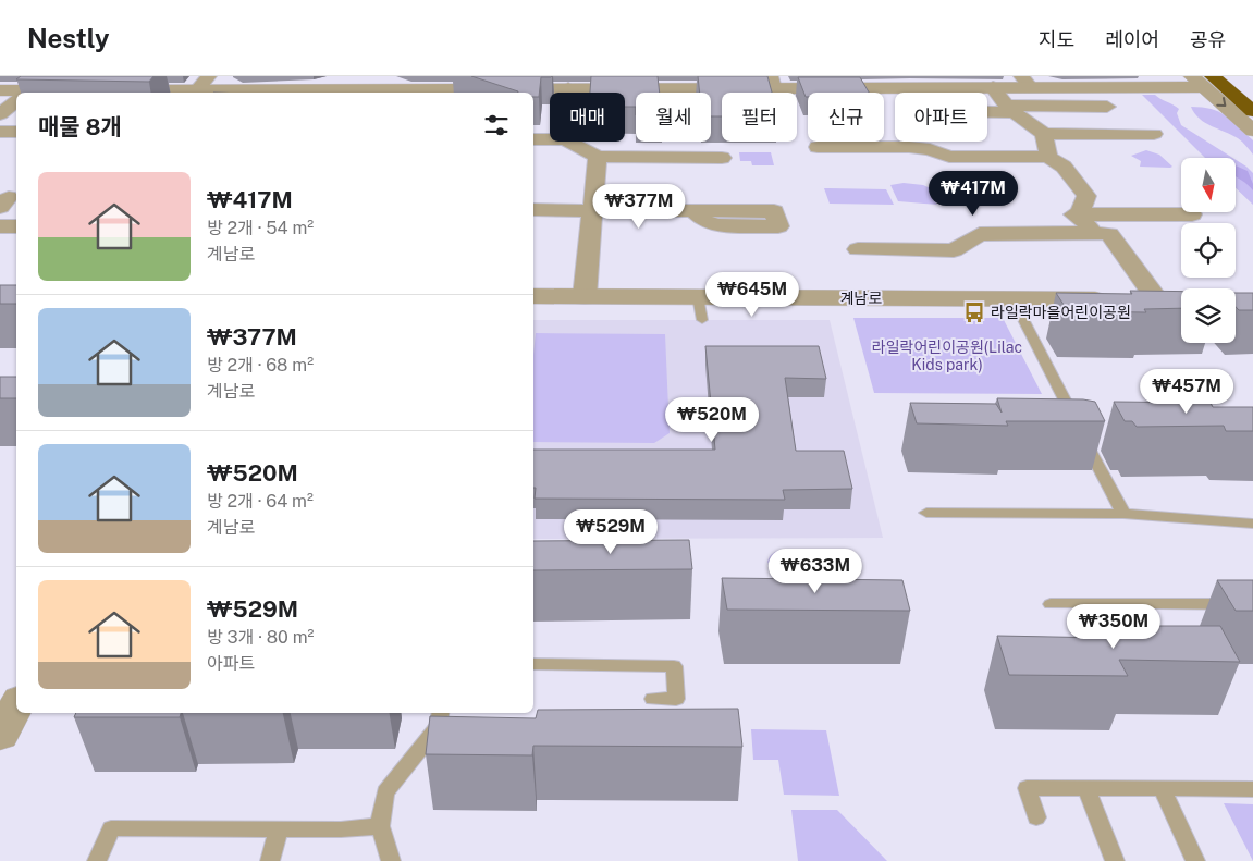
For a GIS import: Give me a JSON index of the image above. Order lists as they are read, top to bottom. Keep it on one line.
{"streets":{"street":["계남로"]},"parks":["라일락어린이공원(Lilac Kids park)"],"places":{"bus stop":["라일락마을어린이공원"]},"north":"bottom","page":{"header":"Nestly","nav":["지도","레이어","공유"],"chip":["매매","월세","필터","신규","아파트"],"heading":"매물 8개","list":[{"name":"₩417M","note":"방 2개 · 54 m² · 계남로"},{"name":"₩377M","note":"방 2개 · 68 m² · 계남로"},{"name":"₩520M","note":"방 2개 · 64 m² · 계남로"},{"name":"₩529M","note":"방 3개 · 80 m² · 아파트"}],"price":["₩417M","₩377M","₩645M","₩457M","₩520M","₩529M","₩633M","₩350M"]}}
